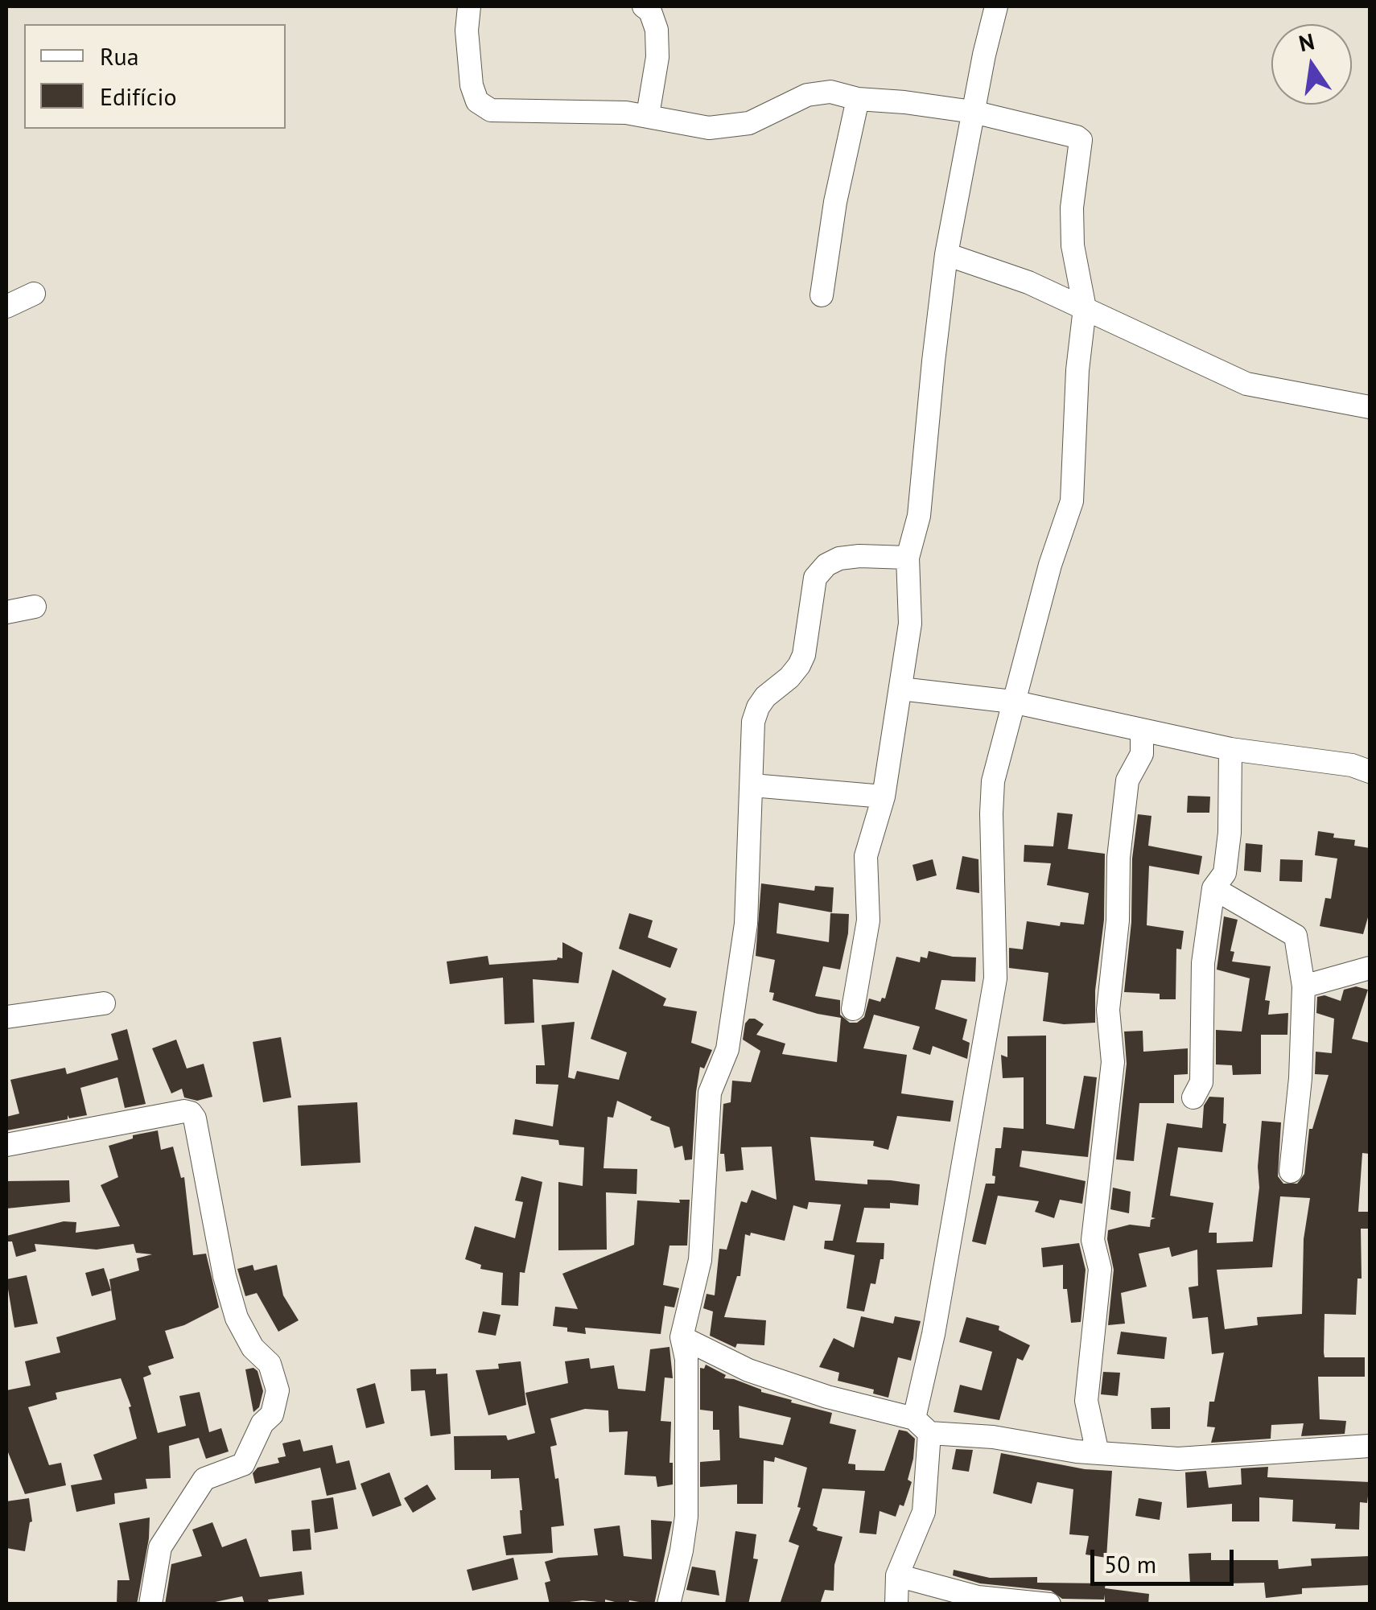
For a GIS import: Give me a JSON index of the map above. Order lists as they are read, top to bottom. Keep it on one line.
{"legend":["Rua","Edifício"],"scale_bar":"50 m","north":"top"}
